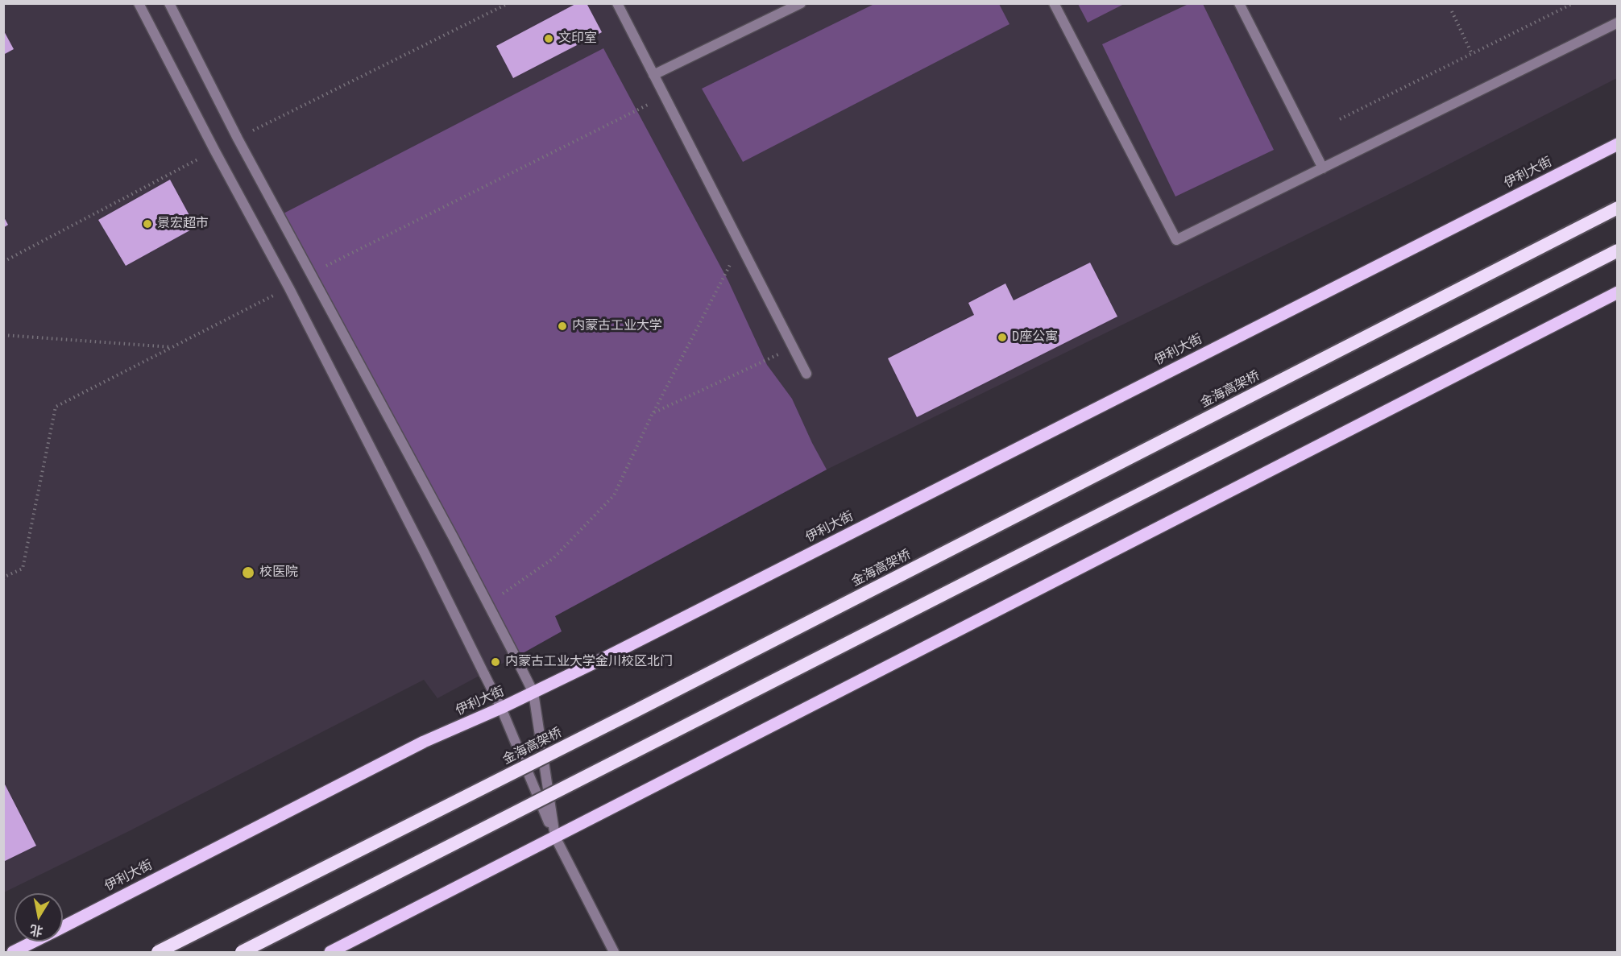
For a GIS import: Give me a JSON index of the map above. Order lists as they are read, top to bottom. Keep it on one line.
{"streets":{"highway":["金海高架桥"],"main road":["伊利大街"]},"places":["文印室","景宏超市","内蒙古工业大学","D座公寓","校医院","内蒙古工业大学金川校区北门"],"north":"bottom"}
